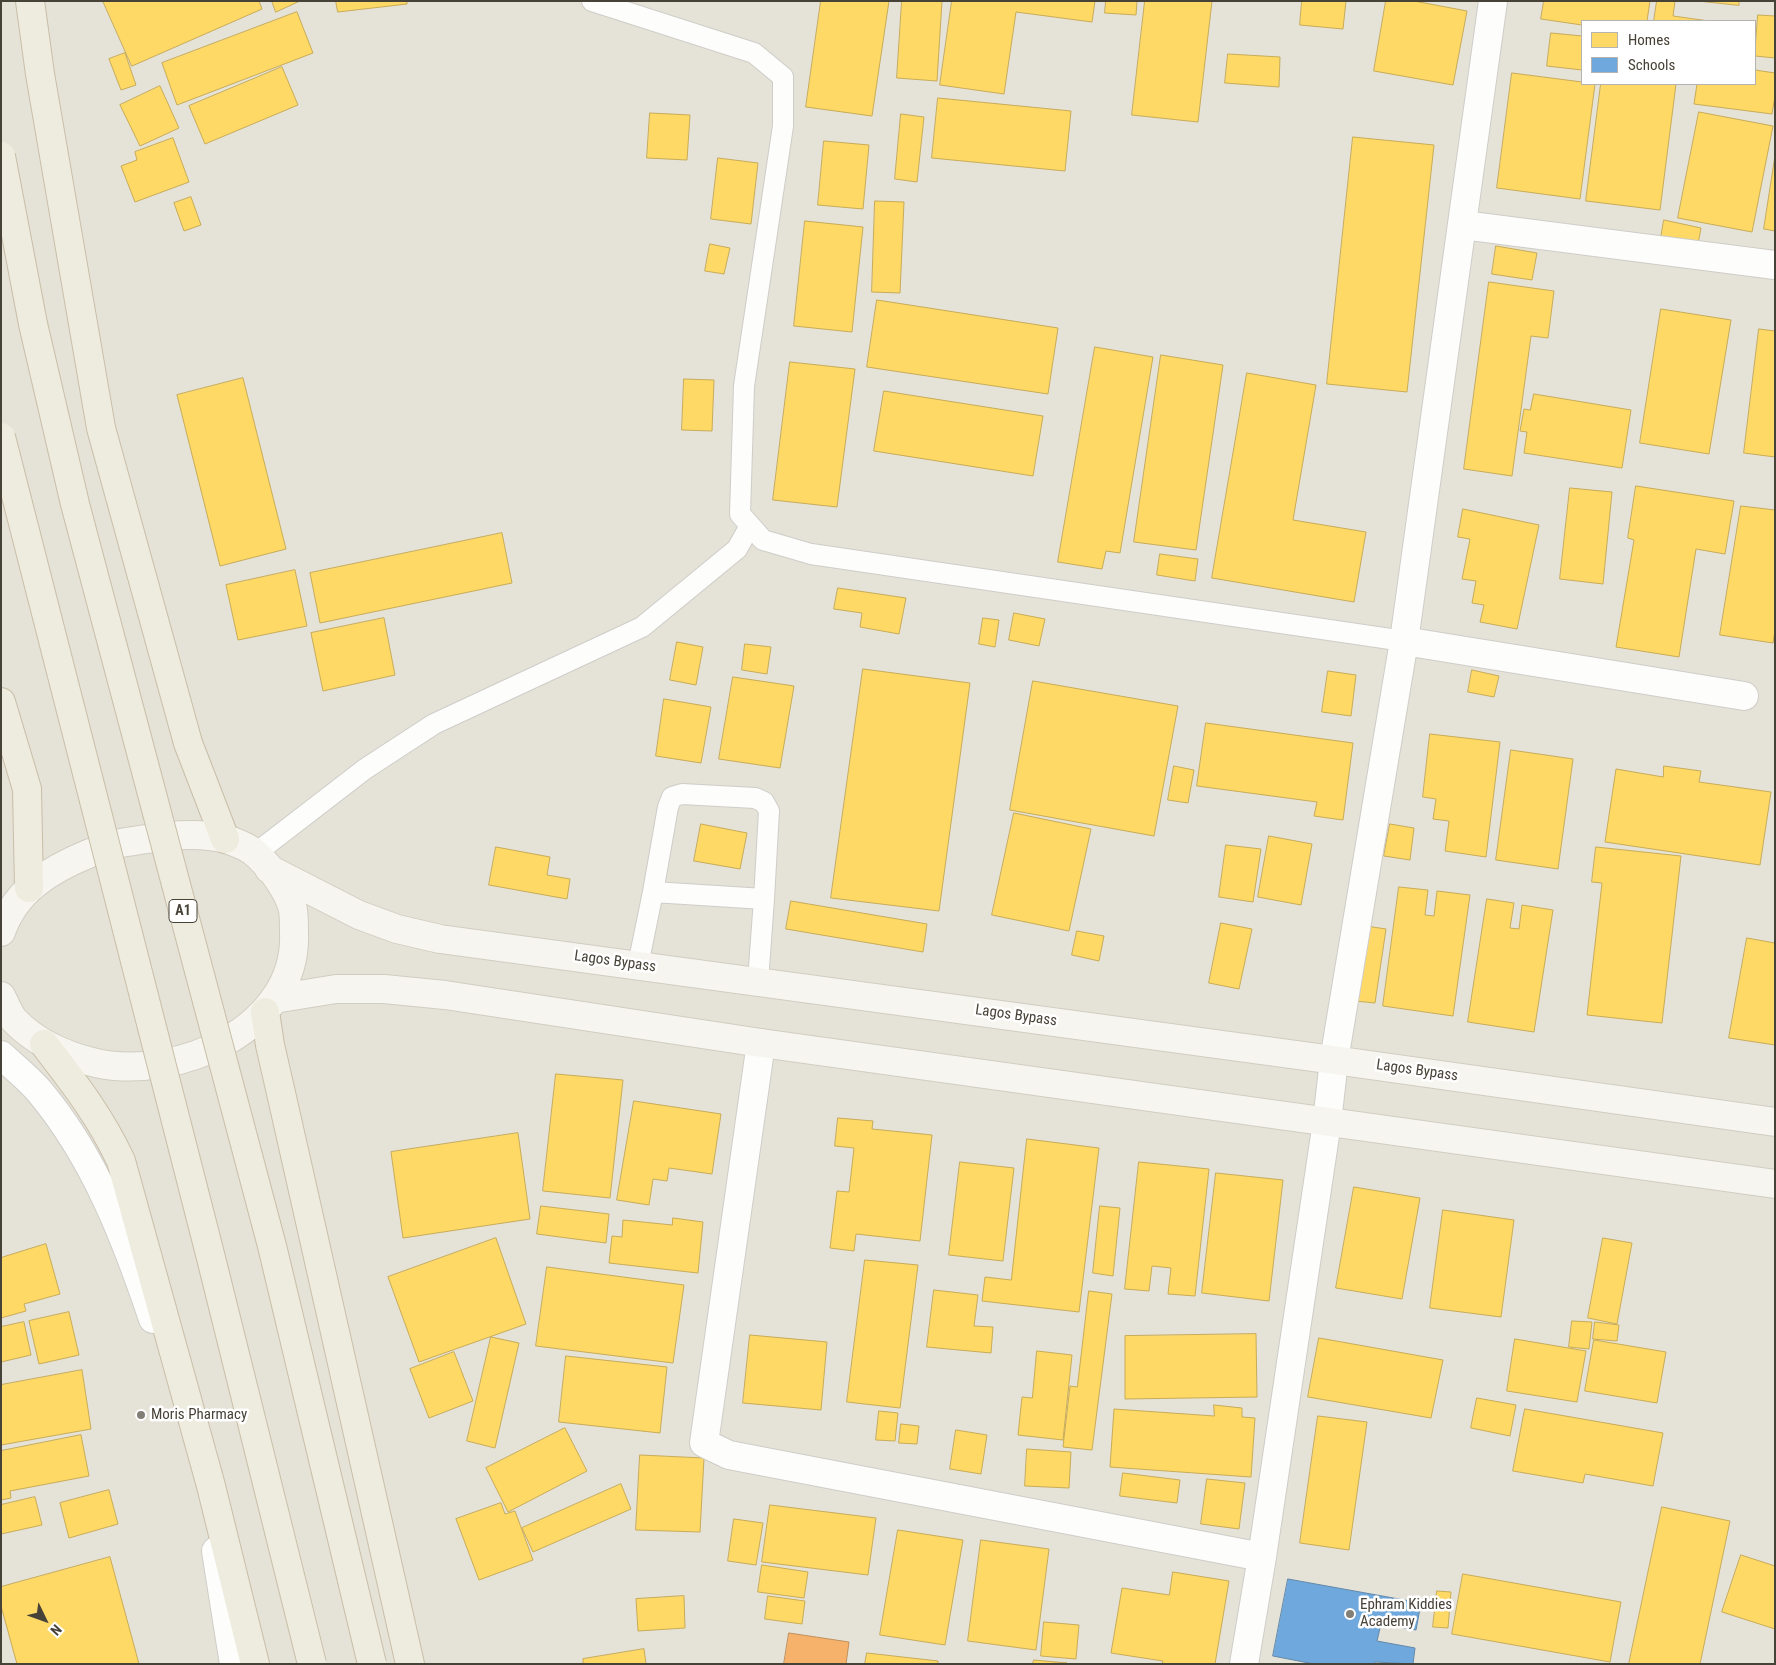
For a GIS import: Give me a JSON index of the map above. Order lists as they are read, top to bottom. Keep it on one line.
{"streets":{"highway":["A1"],"main road":["Lagos Bypass"]},"places":["Moris Pharmacy","Ephram Kiddies Academy"],"legend":["Homes","Schools"],"north":"bottom right"}
